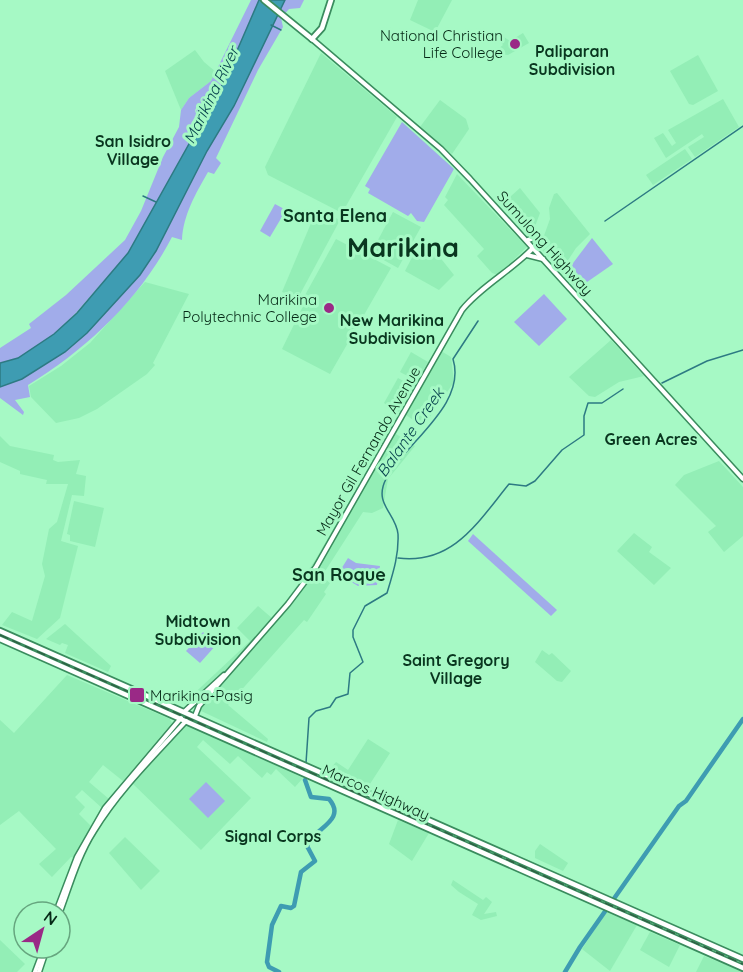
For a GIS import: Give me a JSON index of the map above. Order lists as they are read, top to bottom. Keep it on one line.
{"streets":{"main road":["Sumulong Highway","Mayor Gil Fernando Avenue","Marcos Highway"]},"crossings":[["Sumulong Highway","Mayor Gil Fernando Avenue"],["Mayor Gil Fernando Avenue","Marcos Highway"]],"districts":["Paliparan Subdivision","San Isidro Village","Santa Elena","Marikina","New Marikina Subdivision","Green Acres","San Roque","Midtown Subdivision","Saint Gregory Village","Signal Corps"],"water":["Marikina River","Balante Creek"],"places":{"other":["National Christian Life College","Marikina Polytechnic College"],"transit":["Marikina-Pasig"]},"north":"top right"}
